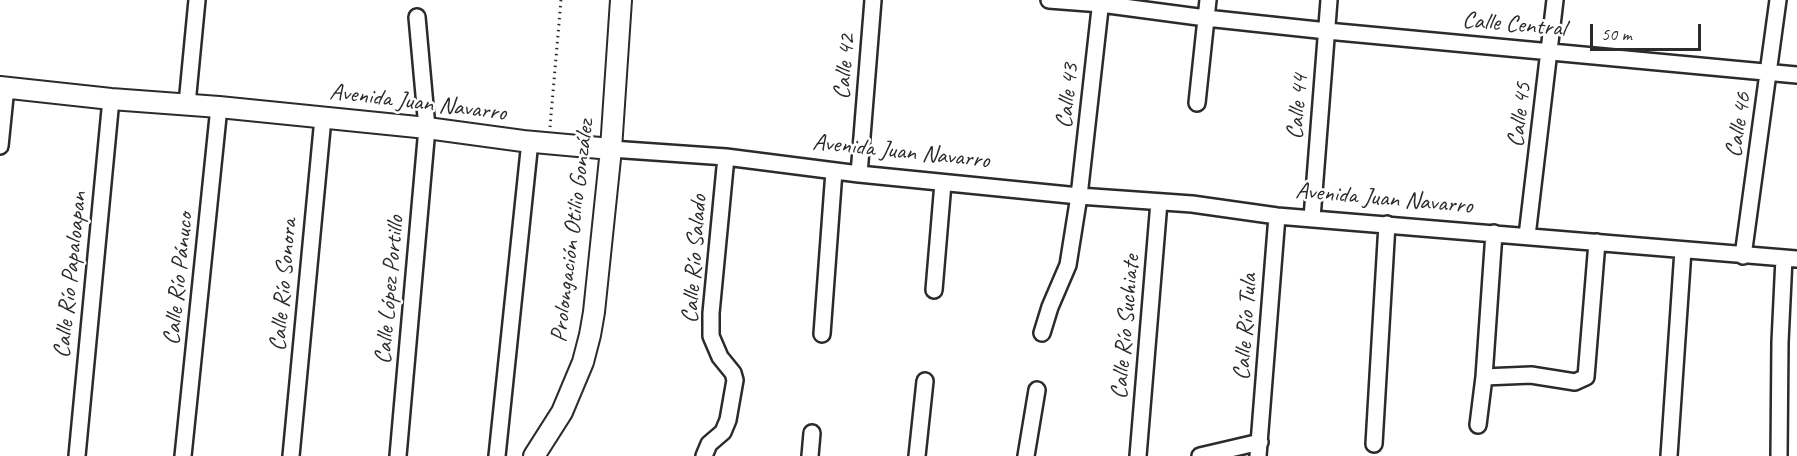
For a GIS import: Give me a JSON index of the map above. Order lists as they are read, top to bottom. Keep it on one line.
{"streets":{"main road":["Avenida Juan Navarro","Prolongación Otilio González"],"street":["Calle Central","Calle 42","Calle 43","Calle 44","Calle 45","Calle 46","Calle Río Salado","Calle Río Papaloapan","Calle Río Pánuco","Calle Río Sonora","Calle López Portillo","Calle Río Suchiate","Calle Río Tula"]},"crossings":[["Calle Central","Calle 43"],["Calle Central","Calle 44"],["Calle Central","Calle 45"],["Calle Central","Calle 46"],["Calle 42","Avenida Juan Navarro"],["Calle 43","Avenida Juan Navarro"],["Avenida Juan Navarro","Calle 44"],["Avenida Juan Navarro","Calle 45"],["Avenida Juan Navarro","Calle 46"],["Avenida Juan Navarro","Prolongación Otilio González"],["Avenida Juan Navarro","Calle Río Salado"],["Avenida Juan Navarro","Calle Río Papaloapan"],["Avenida Juan Navarro","Calle Río Pánuco"],["Avenida Juan Navarro","Calle Río Sonora"],["Avenida Juan Navarro","Calle López Portillo"],["Avenida Juan Navarro","Calle Río Suchiate"],["Avenida Juan Navarro","Calle Río Tula"]],"scale_bar":"50 m"}
